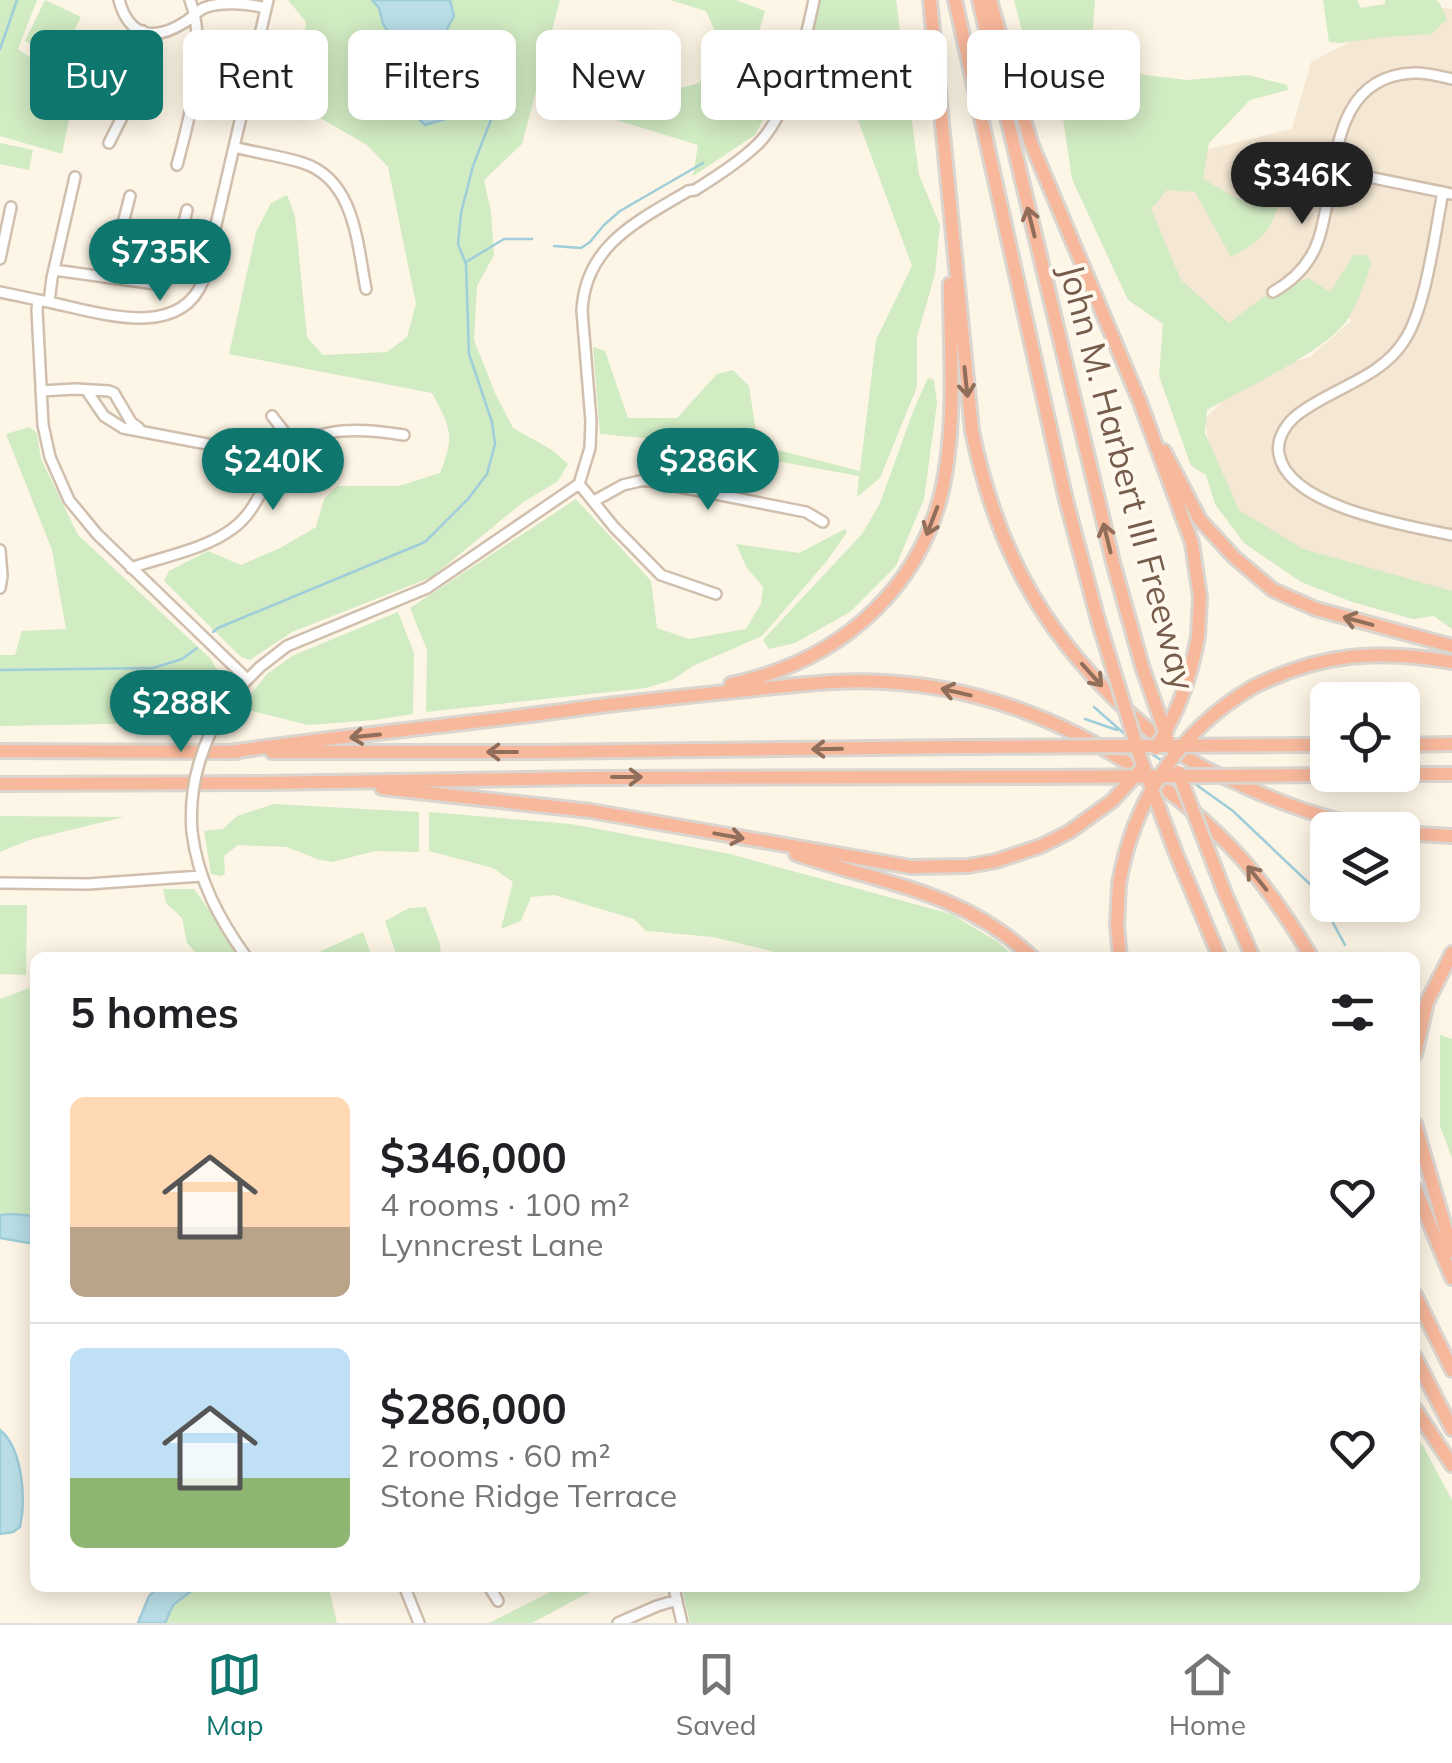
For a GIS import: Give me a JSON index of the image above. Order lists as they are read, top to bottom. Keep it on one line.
{"streets":{"highway":["John M. Harbert III Freeway"]},"page":{"chip":["Buy","Rent","Filters","New","Apartment","House"],"price":["$346K","$735K","$240K","$286K","$288K"],"heading":"5 homes","list":[{"name":"$346,000","note":"4 rooms · 100 m² · Lynncrest Lane"},{"name":"$286,000","note":"2 rooms · 60 m² · Stone Ridge Terrace"}],"tabs":["Map","Saved","Home"]}}
